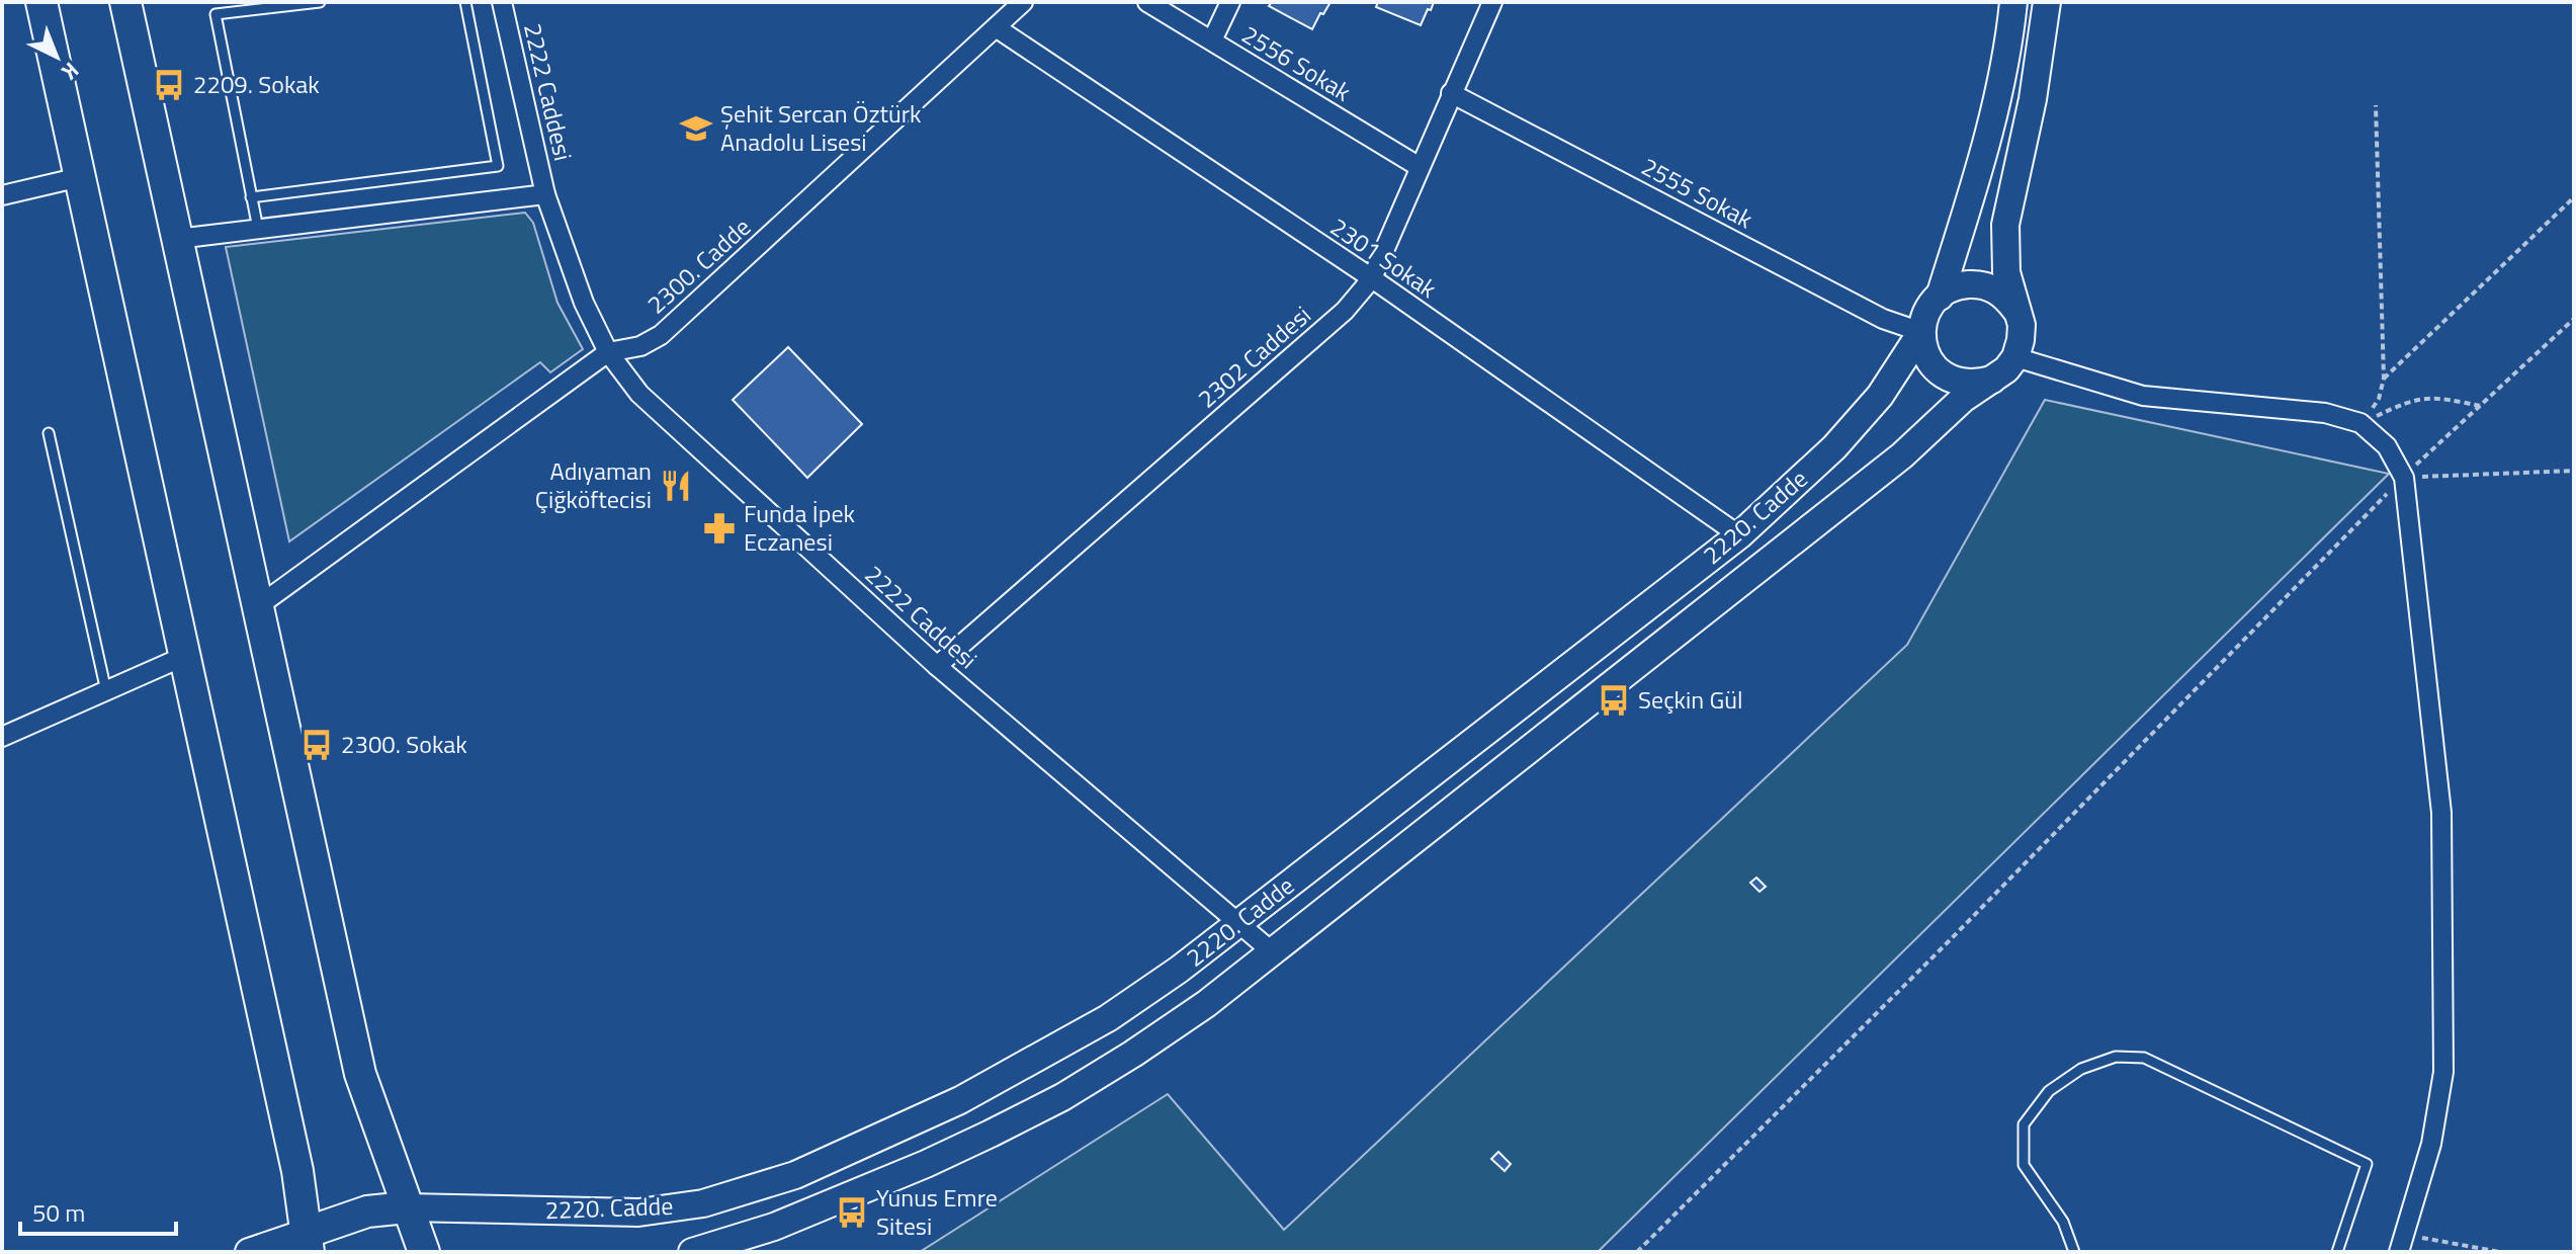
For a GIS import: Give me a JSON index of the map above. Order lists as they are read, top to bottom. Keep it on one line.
{"streets":{"street":["2556 Sokak","2222 Caddesi","2555 Sokak","2301 Sokak","2300. Cadde","2302 Caddesi","2220. Cadde"]},"crossings":[["2556 Sokak","2302 Caddesi"],["2222 Caddesi","2300. Cadde"],["2222 Caddesi","2302 Caddesi"],["2222 Caddesi","2220. Cadde"],["2555 Sokak","2302 Caddesi"],["2555 Sokak","2220. Cadde"],["2301 Sokak","2300. Cadde"],["2301 Sokak","2302 Caddesi"],["2301 Sokak","2220. Cadde"]],"places":{"bus stop":["2209. Sokak","Seçkin Gül","2300. Sokak","Yunus Emre Sitesi"],"school or university":["Şehit Sercan Öztürk Anadolu Lisesi"],"restaurant":["Adıyaman Çiğköftecisi"],"pharmacy":["Funda İpek Eczanesi"]},"scale_bar":"50 m","north":"bottom right"}
